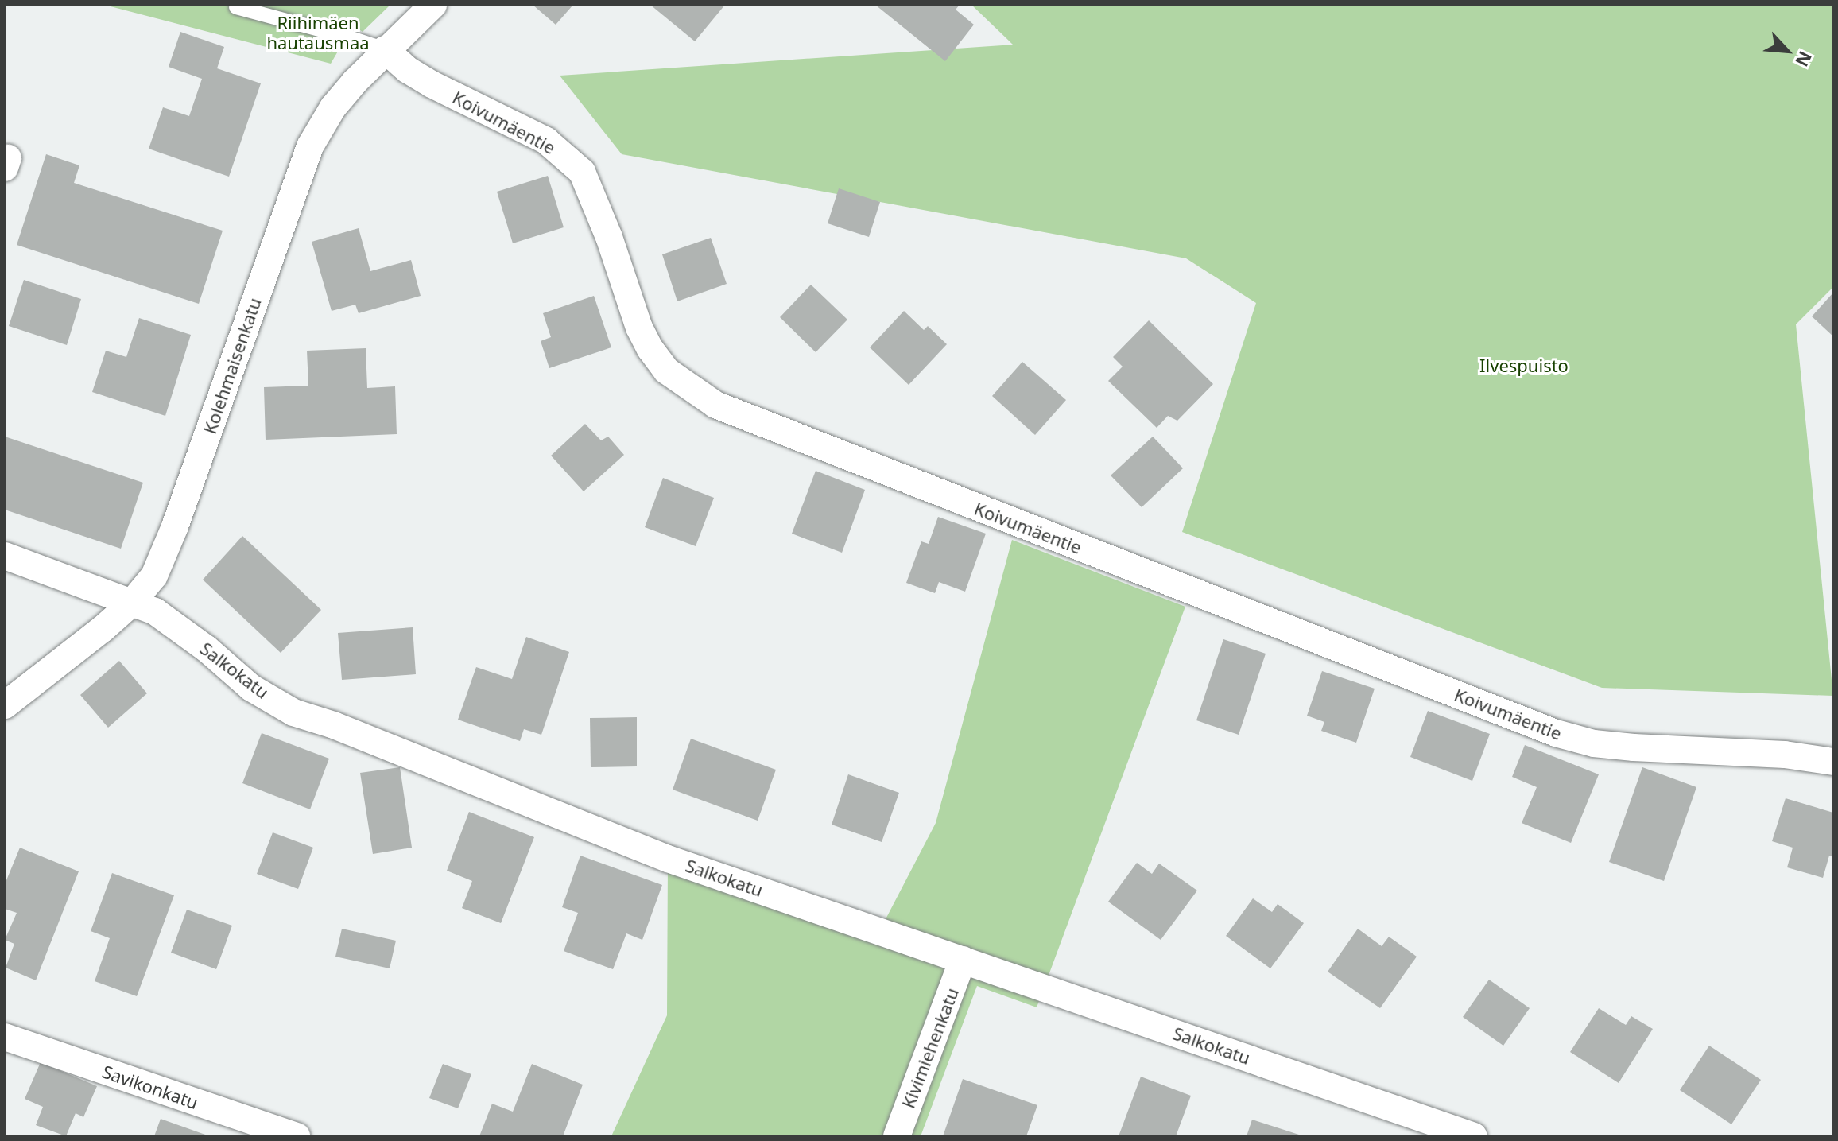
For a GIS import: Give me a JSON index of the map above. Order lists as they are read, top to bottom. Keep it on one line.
{"streets":{"street":["Koivumäentie","Kolehmaisenkatu","Salkokatu","Kivimiehenkatu","Savikonkatu"]},"crossings":[["Koivumäentie","Kolehmaisenkatu"],["Kolehmaisenkatu","Salkokatu"],["Salkokatu","Kivimiehenkatu"]],"parks":["Riihimäen hautausmaa","Ilvespuisto"],"north":"bottom right"}
